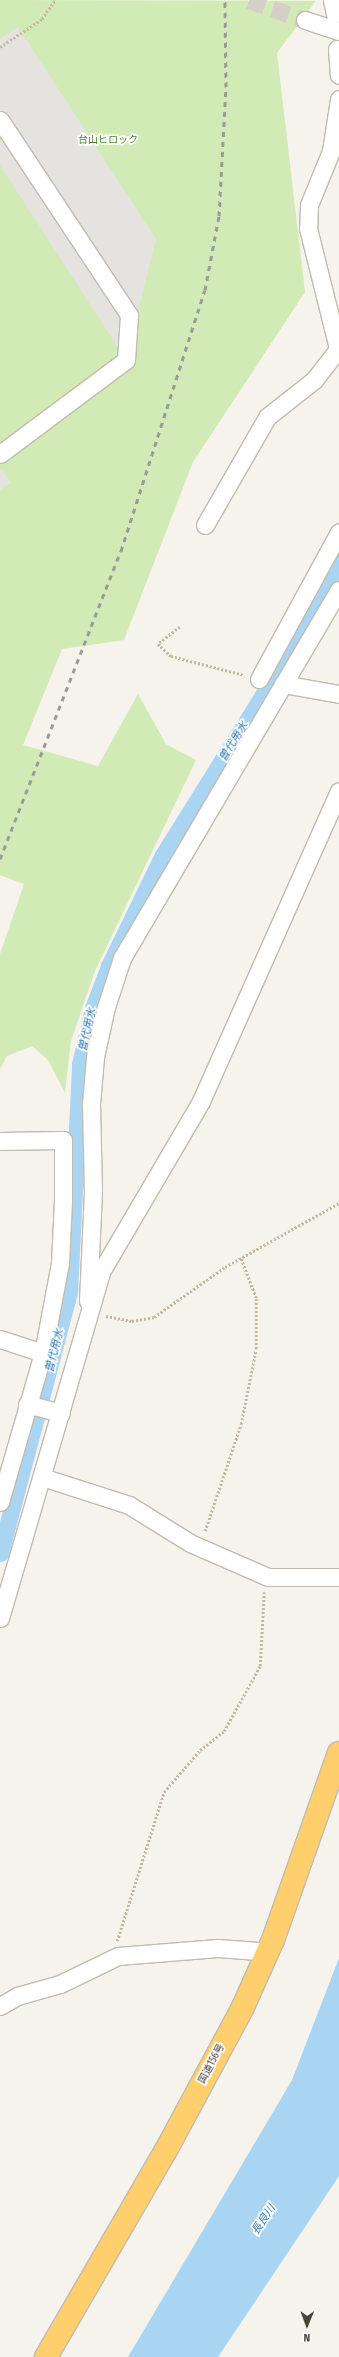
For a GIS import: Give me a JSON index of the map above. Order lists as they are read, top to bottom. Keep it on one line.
{"streets":{"highway":["国道156号"]},"water":["曽代用水","長良川"],"parks":["台山ヒロック"],"north":"bottom"}
